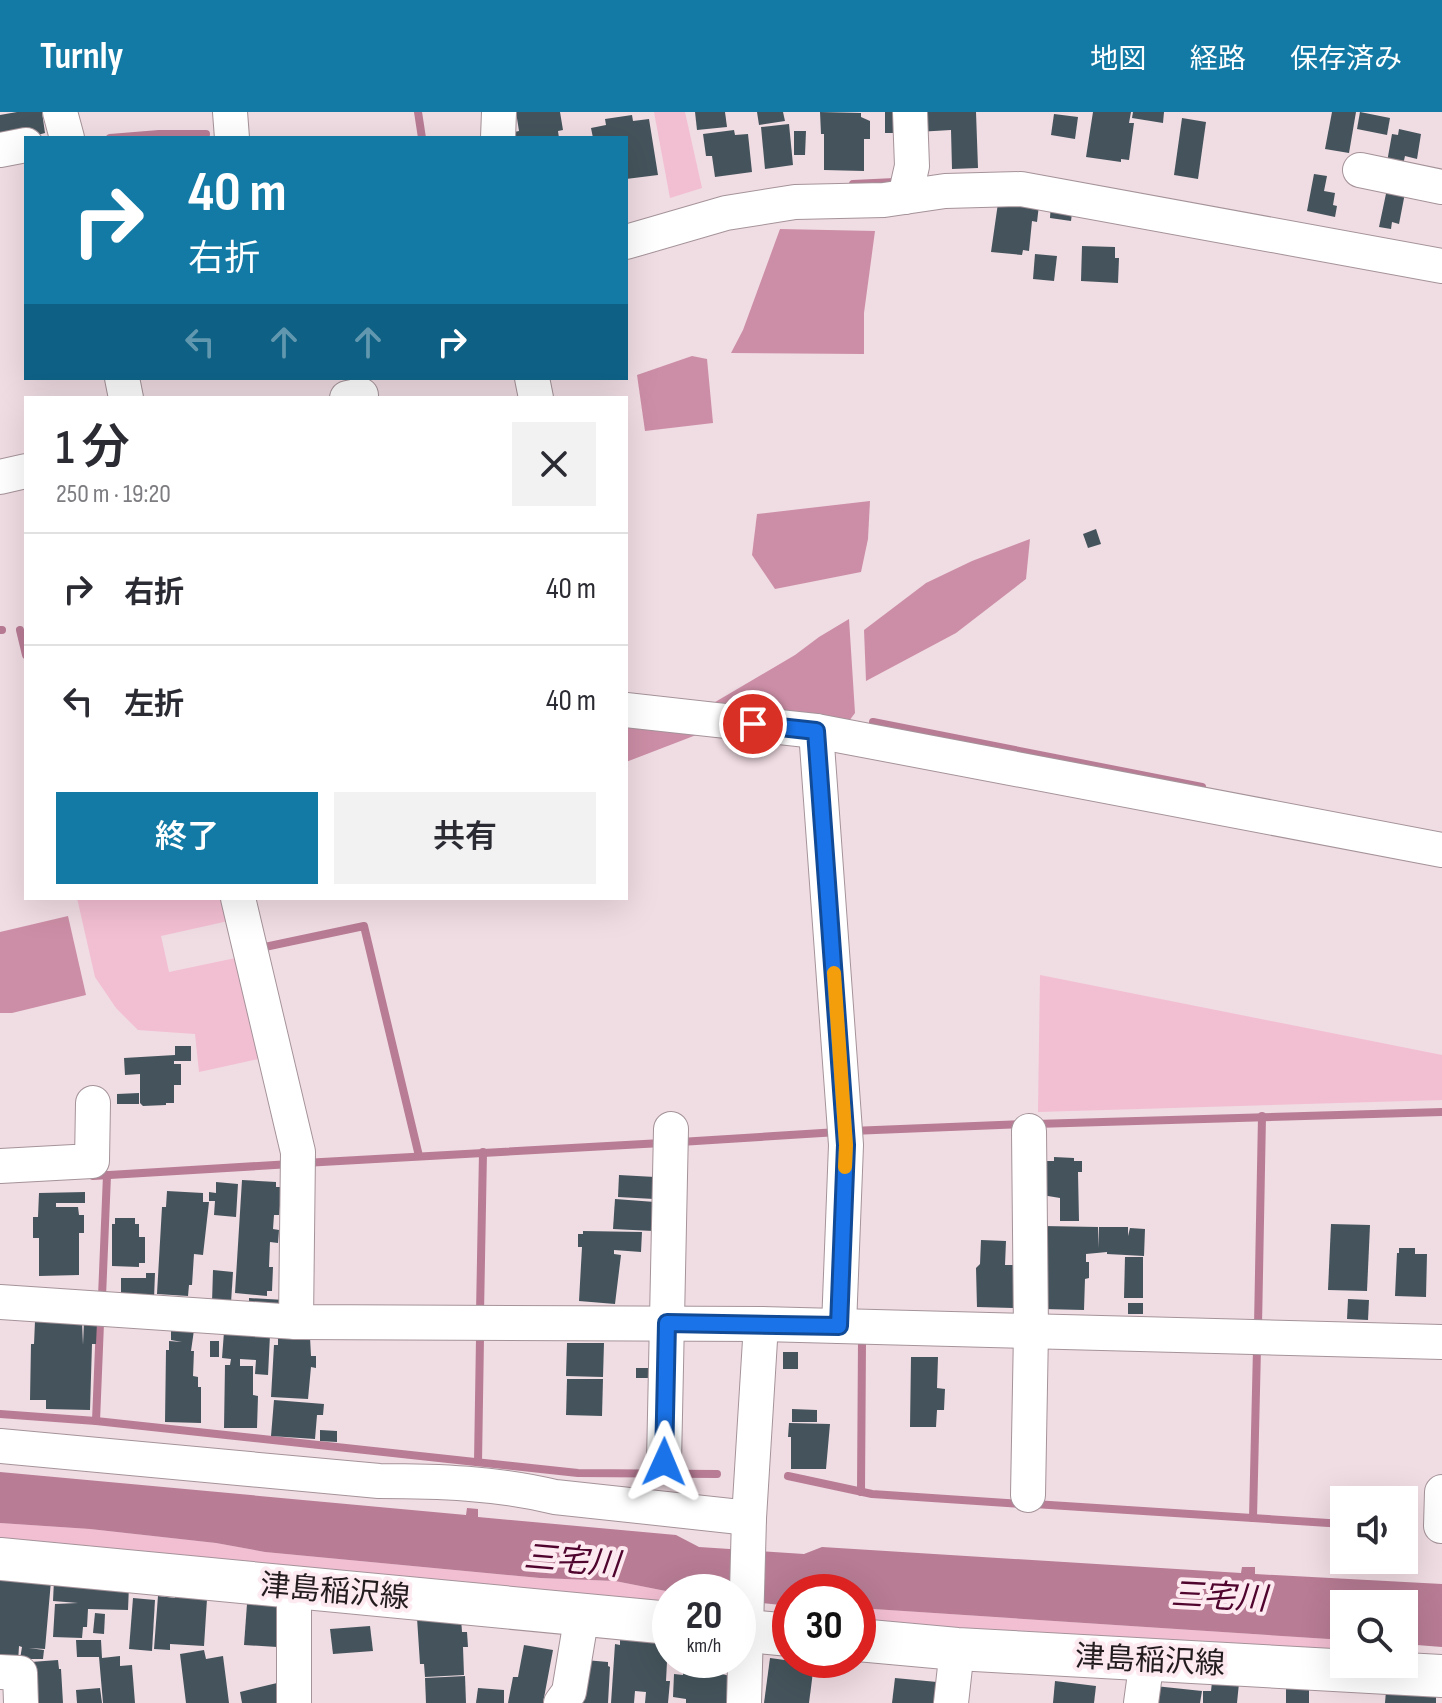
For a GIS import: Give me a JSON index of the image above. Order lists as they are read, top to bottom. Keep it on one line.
{"streets":{"main road":["津島稲沢線"]},"water":["三宅川"],"page":{"header":"Turnly","nav":["地図","経路","保存済み"],"turn":["40 m","右折"],"heading":["1 分","250 m · 19:20"],"list":[{"name":"右折","value":"40 m"},{"name":"左折","value":"40 m"}],"buttons":["終了","共有"],"speed":"20 km/h","limit":"30"}}
